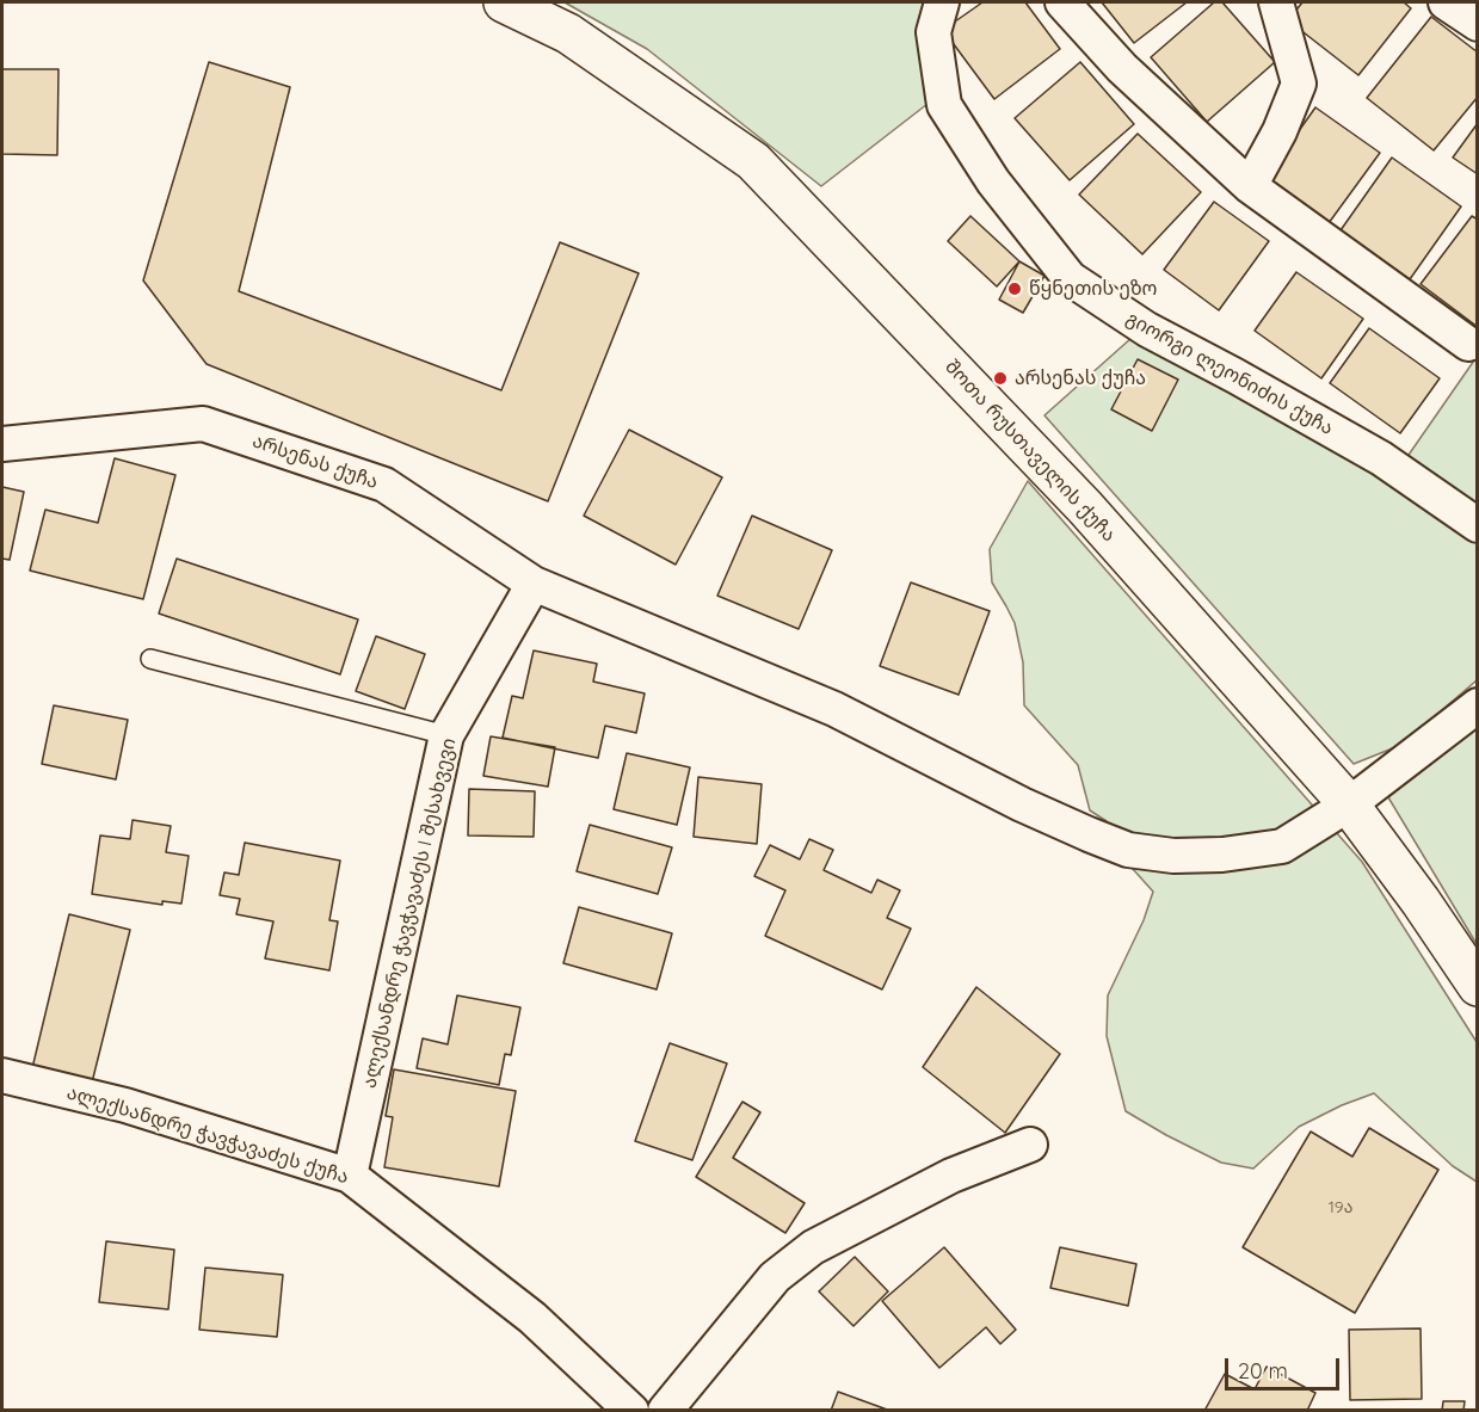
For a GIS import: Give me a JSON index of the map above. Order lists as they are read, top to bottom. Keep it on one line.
{"streets":{"main road":["შოთა რუსთაველის ქუჩა"],"street":["გიორგი ლეონიძის ქუჩა","არსენას ქუჩა","ალექსანდრე ჭავჭავაძეს I შესახვევი","ალექსანდრე ჭავჭავაძეს ქუჩა"]},"crossings":[["შოთა რუსთაველის ქუჩა","არსენას ქუჩა"],["არსენას ქუჩა","ალექსანდრე ჭავჭავაძეს I შესახვევი"],["ალექსანდრე ჭავჭავაძეს I შესახვევი","ალექსანდრე ჭავჭავაძეს ქუჩა"]],"places":["წყნეთის ეზო","არსენას ქუჩა"],"house_numbers":["19ა"],"scale_bar":"20 m"}
